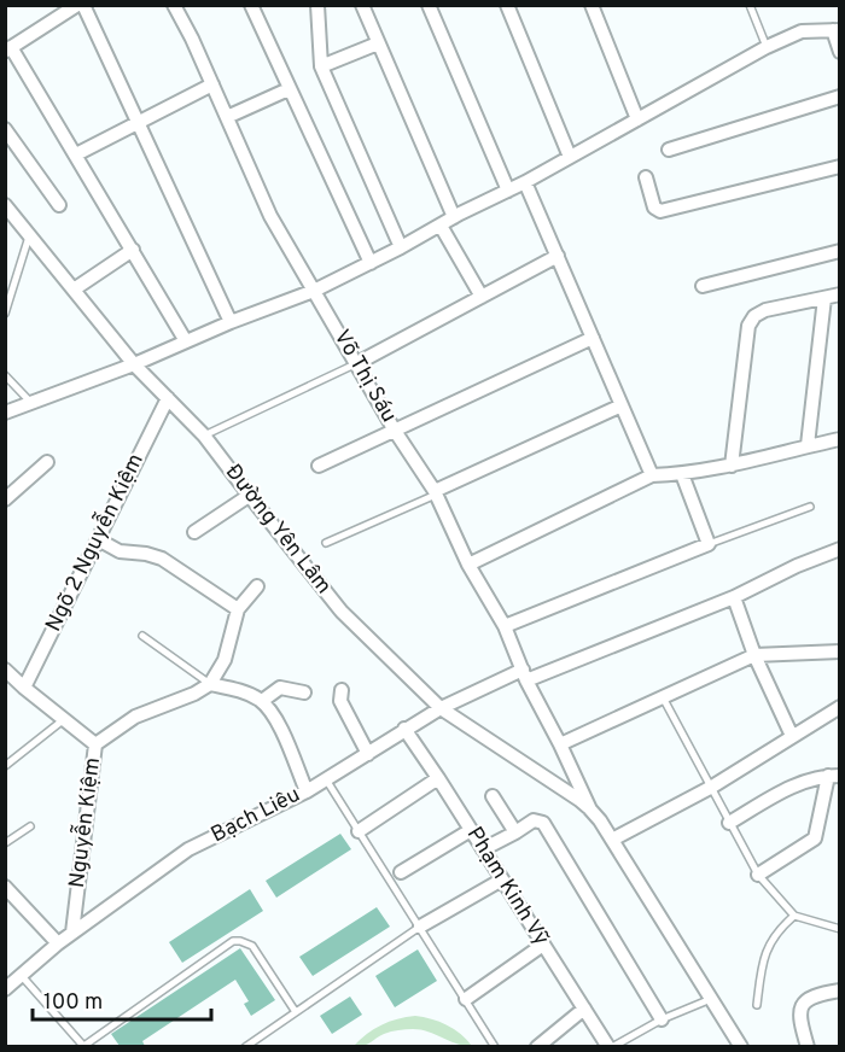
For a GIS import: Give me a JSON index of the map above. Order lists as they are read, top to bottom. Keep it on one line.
{"streets":{"street":["Võ Thị Sáu","Đường Yên Lâm","Ngõ 2 Nguyễn Kiệm","Bạch Liêu","Nguyễn Kiệm","Phạm Kinh Vỹ"]},"crossings":[["Võ Thị Sáu","Đường Yên Lâm"],["Võ Thị Sáu","Bạch Liêu"],["Đường Yên Lâm","Ngõ 2 Nguyễn Kiệm"],["Đường Yên Lâm","Bạch Liêu"],["Ngõ 2 Nguyễn Kiệm","Nguyễn Kiệm"],["Bạch Liêu","Nguyễn Kiệm"],["Bạch Liêu","Phạm Kinh Vỹ"]],"scale_bar":"100 m"}
